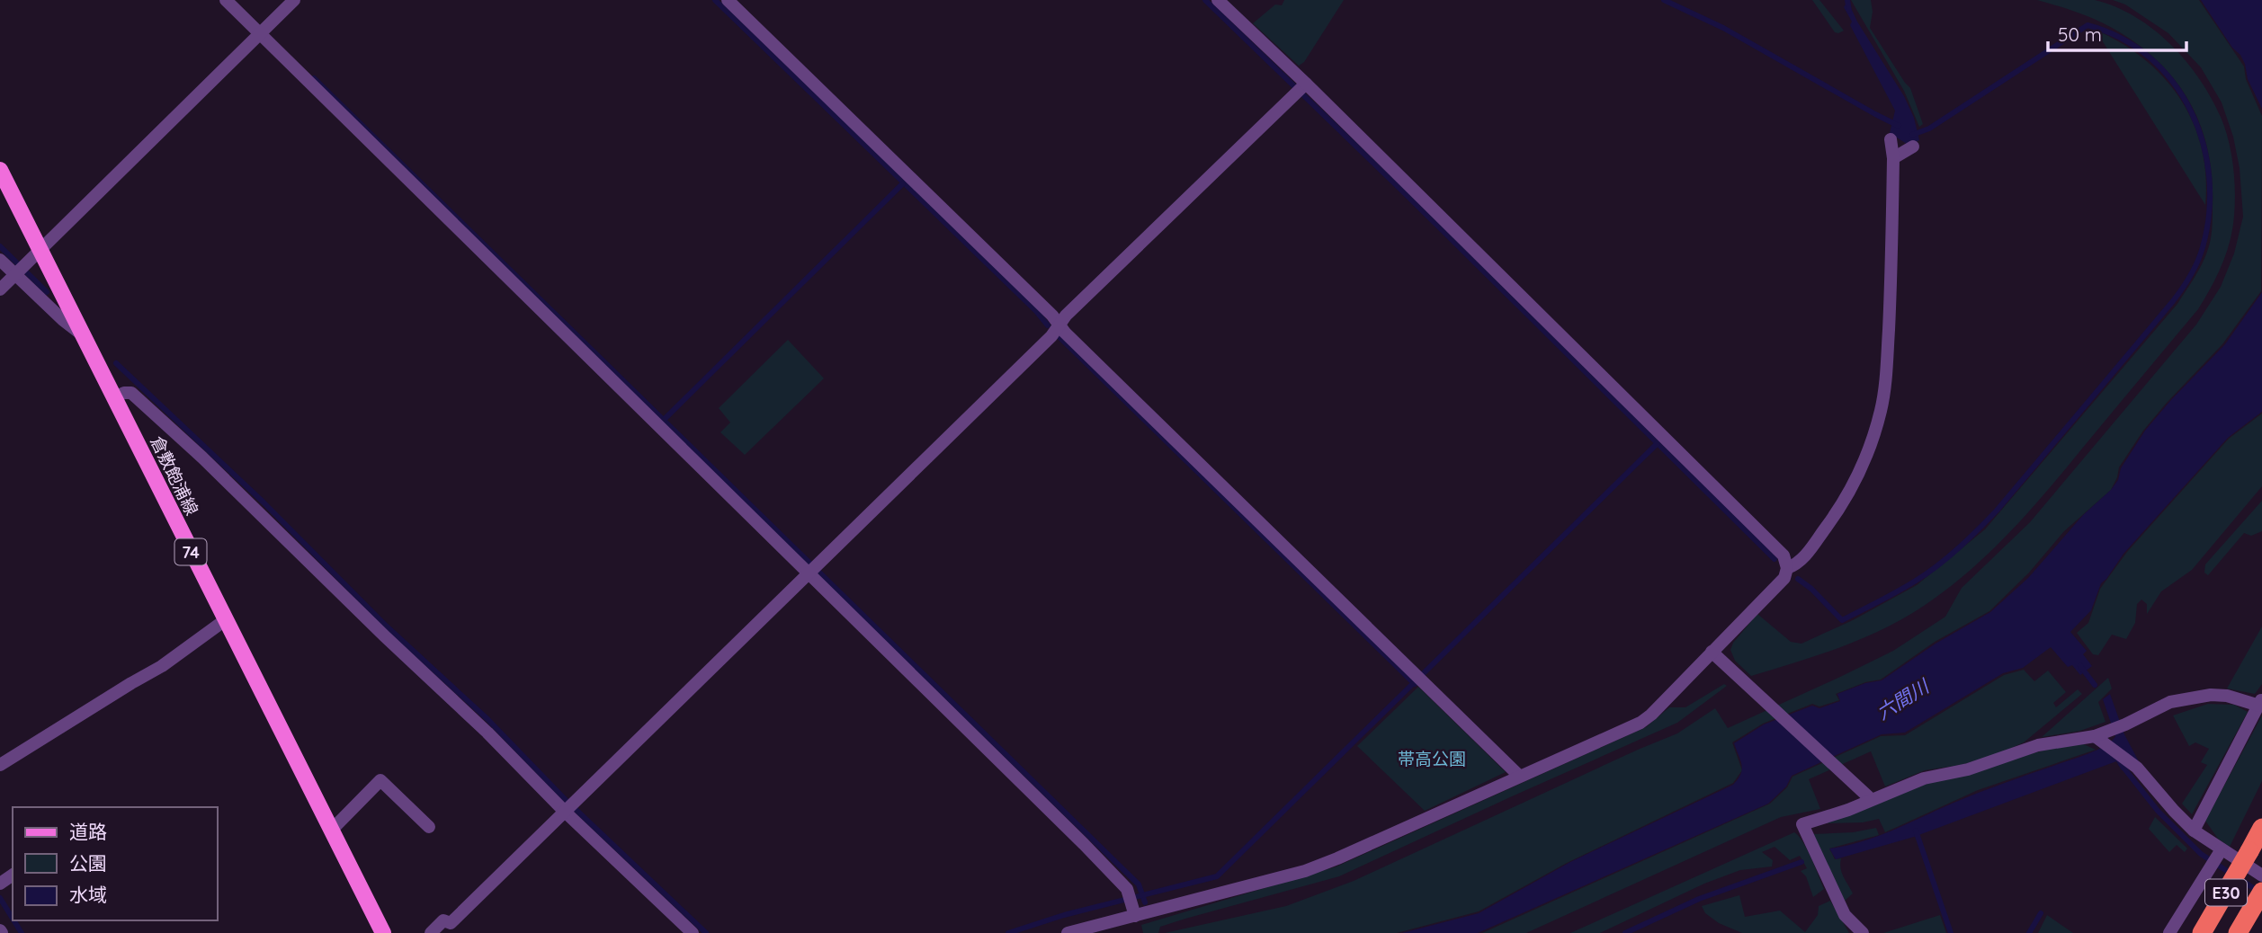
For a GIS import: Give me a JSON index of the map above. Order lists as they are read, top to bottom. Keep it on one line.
{"streets":{"highway":["E30"],"main road":["倉敷飽浦線","74"]},"water":["六間川"],"parks":["帯高公園"],"legend":["道路","公園","水域"],"scale_bar":"50 m"}
